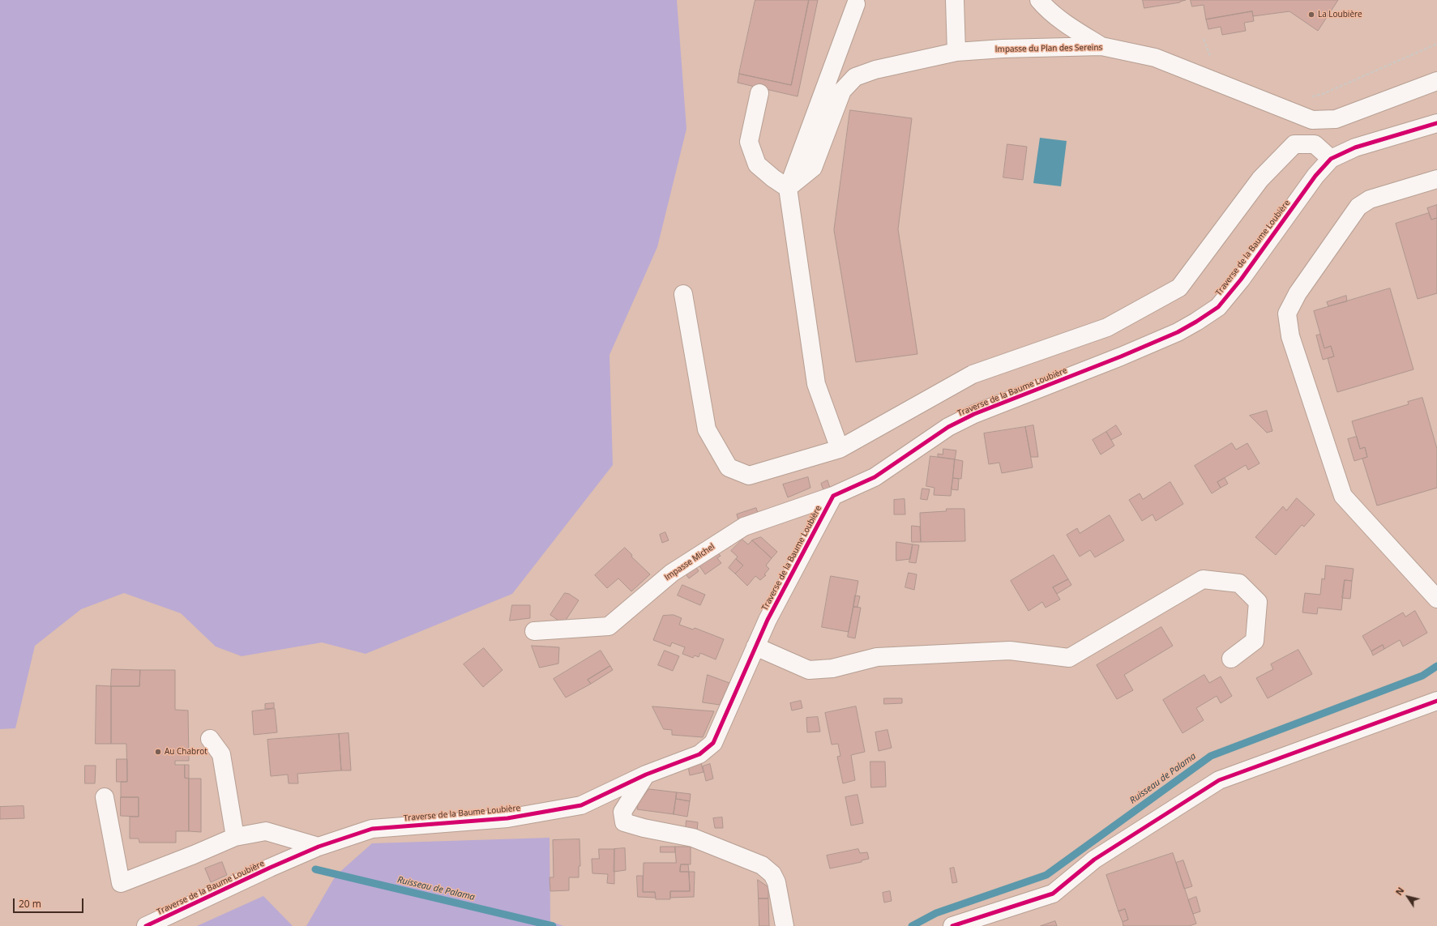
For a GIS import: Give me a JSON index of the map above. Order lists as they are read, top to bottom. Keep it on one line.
{"streets":{"street":["Impasse du Plan des Sereins","Traverse de la Baume Loubière","Impasse Michel"]},"crossings":[["Traverse de la Baume Loubière","Impasse Michel"]],"water":["Ruisseau de Palama"],"places":["La Loubière","Au Chabrot"],"scale_bar":"20 m","north":"top left"}
